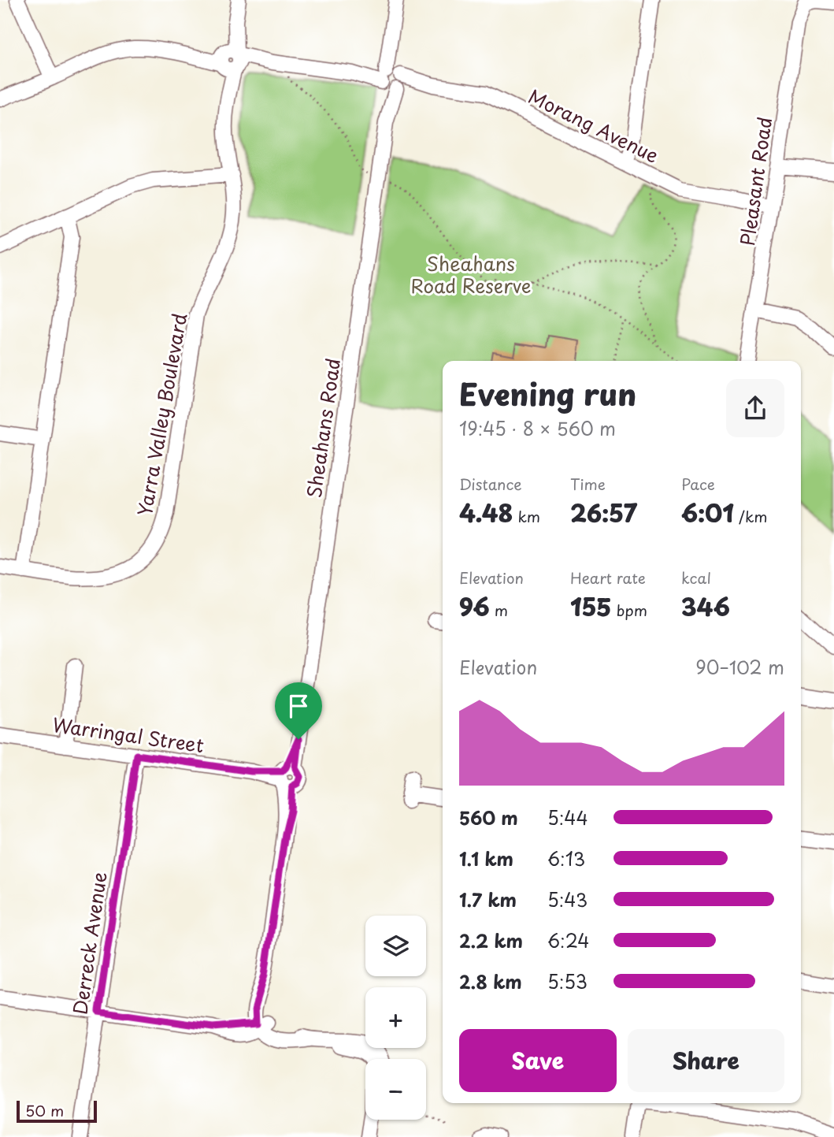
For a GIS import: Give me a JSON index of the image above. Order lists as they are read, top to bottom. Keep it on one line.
{"streets":{"street":["Morang Avenue","Pleasant Road","Yarra Valley Boulevard","Sheahans Road","Warringal Street","Derreck Avenue"]},"crossings":[["Morang Avenue","Pleasant Road"],["Morang Avenue","Yarra Valley Boulevard"],["Morang Avenue","Sheahans Road"],["Sheahans Road","Warringal Street"],["Warringal Street","Derreck Avenue"]],"parks":["Sheahans Road Reserve"],"scale_bar":"50 m","page":{"heading":["Evening run","19:45 · 8 × 560 m"],"stats":[["Distance","4.48 km"],["Time","26:57"],["Pace","6:01 /km"],["Elevation","96 m"],["Heart rate","155 bpm"],["kcal","346"]],"chart":["Elevation","90–102 m"],"list":[{"name":"560 m","note":"5:44"},{"name":"1.1 km","note":"6:13"},{"name":"1.7 km","note":"5:43"},{"name":"2.2 km","note":"6:24"},{"name":"2.8 km","note":"5:53"}],"map_buttons":["+","−"],"buttons":["Save","Share"],"scale":"50 m"}}
